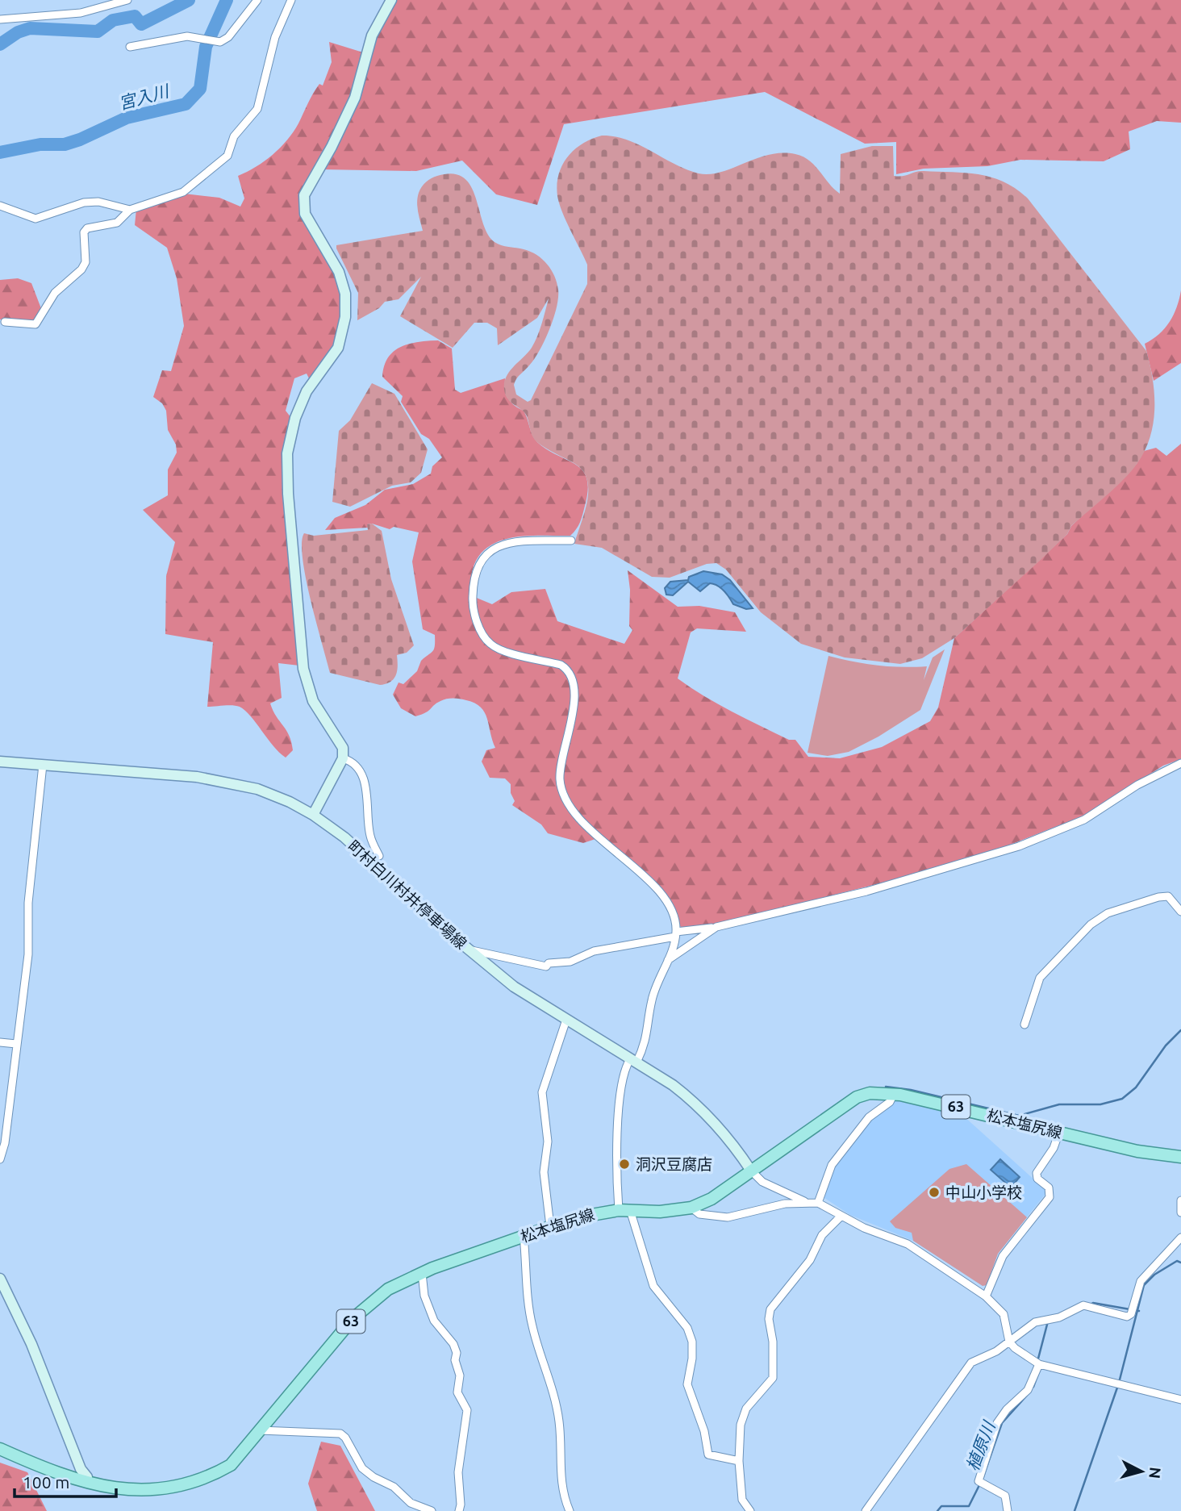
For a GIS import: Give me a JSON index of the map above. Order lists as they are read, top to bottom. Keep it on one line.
{"streets":{"main road":["町村白川村井停車場線","63","松本塩尻線"]},"crossings":[["町村白川村井停車場線","松本塩尻線"]],"water":["宮入川","植原川"],"places":["洞沢豆腐店","中山小学校"],"scale_bar":"100 m","north":"right"}
